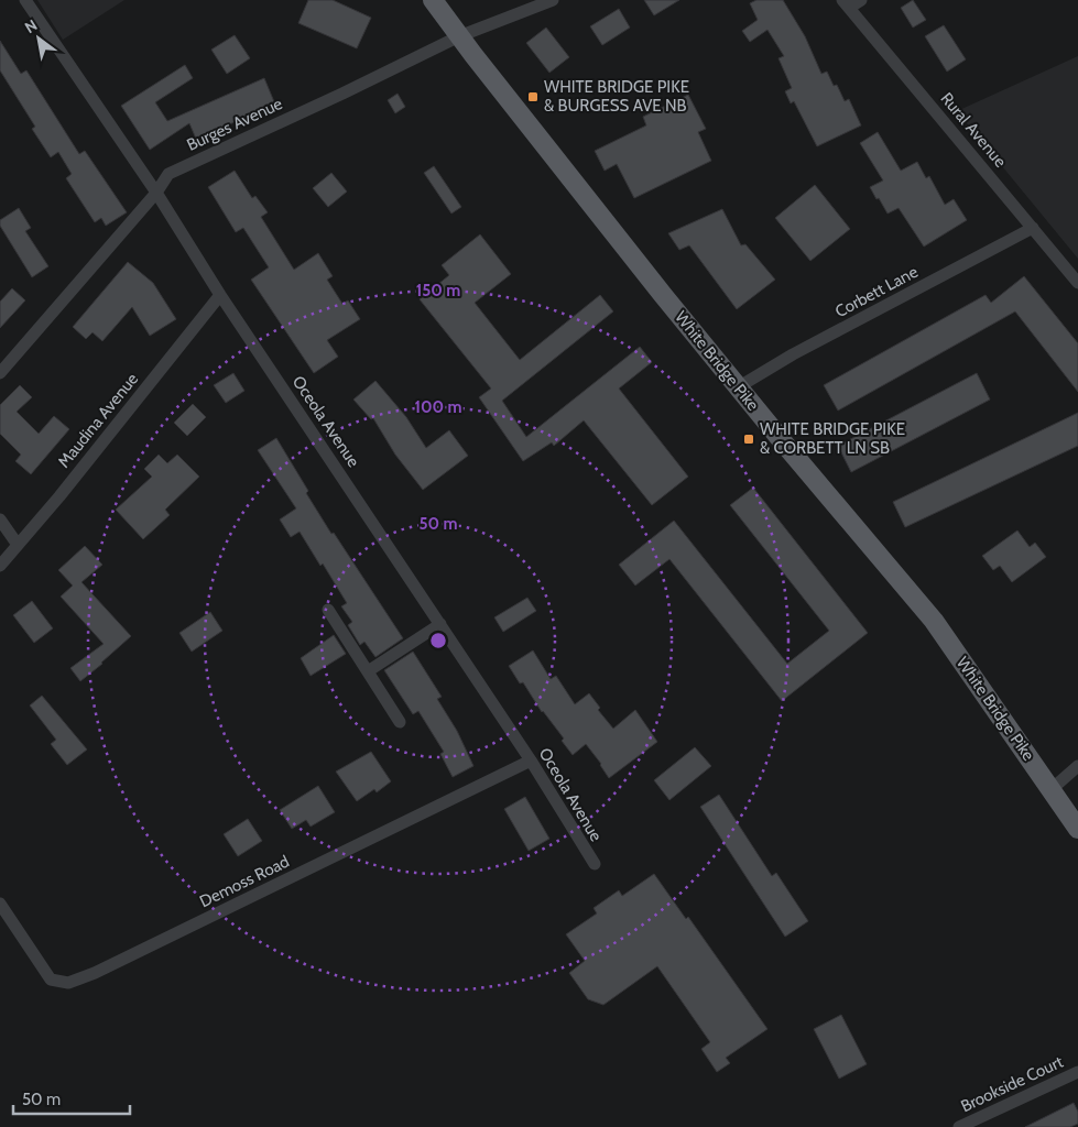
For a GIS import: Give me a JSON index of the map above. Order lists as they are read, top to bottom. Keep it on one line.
{"streets":{"main road":["White Bridge Pike"],"street":["Burges Avenue","Rural Avenue","Corbett Lane","Maudina Avenue","Oceola Avenue","Demoss Road","Brookside Court"]},"crossings":[["Burges Avenue","White Bridge Pike"],["Burges Avenue","Oceola Avenue"],["Rural Avenue","Corbett Lane"],["Corbett Lane","White Bridge Pike"],["Maudina Avenue","Oceola Avenue"],["Oceola Avenue","Demoss Road"]],"places":{"transit":["WHITE BRIDGE PIKE & BURGESS AVE NB","WHITE BRIDGE PIKE & CORBETT LN SB"]},"scale_bar":"50 m","north":"top left","rings":["150 m","100 m","50 m"]}
